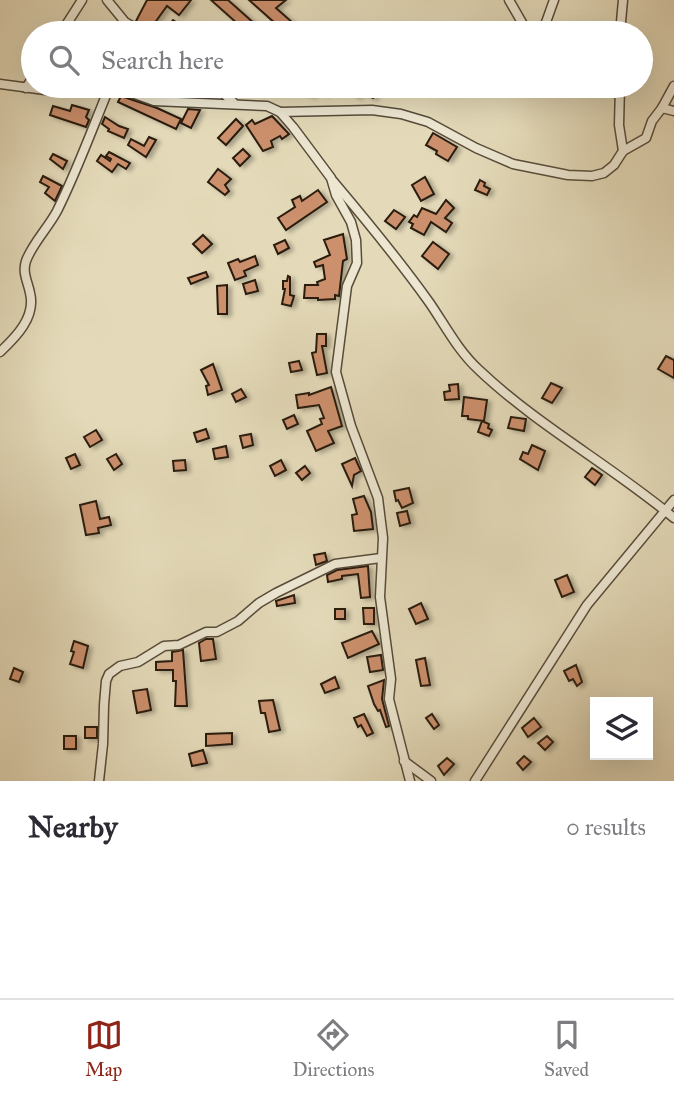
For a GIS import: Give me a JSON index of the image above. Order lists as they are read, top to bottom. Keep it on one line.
{"page":{"search":"Search here","heading":["Nearby","0 results"],"nav":["Map","Directions","Saved"]}}
